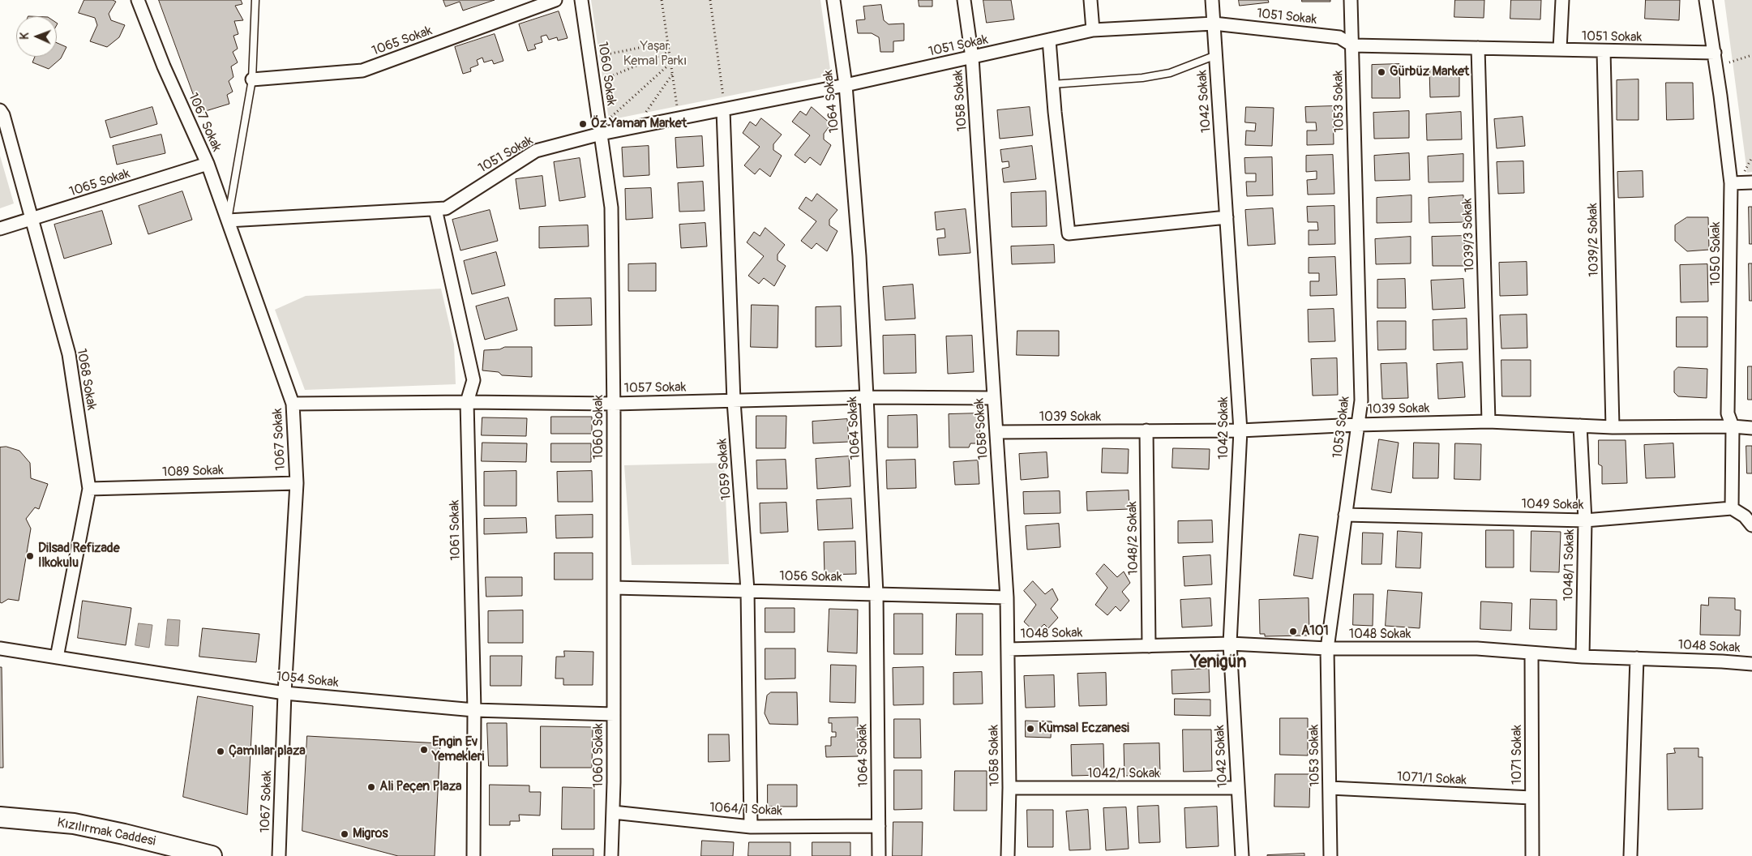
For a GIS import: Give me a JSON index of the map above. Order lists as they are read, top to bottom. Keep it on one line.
{"streets":{"main road":["Kızılırmak Caddesi"],"street":["1051 Sokak","1065 Sokak","1060 Sokak","1058 Sokak","1064 Sokak","1042 Sokak","1053 Sokak","1067 Sokak","1039/3 Sokak","1039/2 Sokak","1050 Sokak","1068 Sokak","1057 Sokak","1039 Sokak","1059 Sokak","1089 Sokak","1049 Sokak","1061 Sokak","1048/2 Sokak","1048/1 Sokak","1056 Sokak","1048 Sokak","1054 Sokak","1071 Sokak","1042/1 Sokak","1071/1 Sokak","1064/1 Sokak"]},"crossings":[["1051 Sokak","1060 Sokak"],["1051 Sokak","1058 Sokak"],["1051 Sokak","1064 Sokak"],["1051 Sokak","1042 Sokak"],["1051 Sokak","1053 Sokak"],["1051 Sokak","1067 Sokak"],["1051 Sokak","1039/3 Sokak"],["1051 Sokak","1039/2 Sokak"],["1051 Sokak","1050 Sokak"],["1051 Sokak","1059 Sokak"],["1051 Sokak","1061 Sokak"],["1065 Sokak","1067 Sokak"],["1065 Sokak","1068 Sokak"],["1060 Sokak","1057 Sokak"],["1060 Sokak","1056 Sokak"],["1060 Sokak","1054 Sokak"],["1060 Sokak","1064/1 Sokak"],["1058 Sokak","1057 Sokak"],["1058 Sokak","1039 Sokak"],["1058 Sokak","1056 Sokak"],["1058 Sokak","1048 Sokak"],["1058 Sokak","1042/1 Sokak"],["1064 Sokak","1057 Sokak"],["1064 Sokak","1056 Sokak"],["1064 Sokak","1064/1 Sokak"],["1042 Sokak","1039 Sokak"],["1042 Sokak","1048 Sokak"],["1042 Sokak","1042/1 Sokak"],["1053 Sokak","1039 Sokak"],["1053 Sokak","1049 Sokak"],["1053 Sokak","1048 Sokak"],["1053 Sokak","1071/1 Sokak"],["1067 Sokak","1057 Sokak"],["1067 Sokak","1089 Sokak"],["1067 Sokak","1054 Sokak"],["1039/3 Sokak","1039 Sokak"],["1039/2 Sokak","1039 Sokak"],["1050 Sokak","1039 Sokak"],["1050 Sokak","1049 Sokak"],["1068 Sokak","1089 Sokak"],["1068 Sokak","1054 Sokak"],["1057 Sokak","1059 Sokak"],["1057 Sokak","1061 Sokak"],["1039 Sokak","1048/2 Sokak"],["1039 Sokak","1048/1 Sokak"],["1059 Sokak","1056 Sokak"],["1059 Sokak","1064/1 Sokak"],["1049 Sokak","1048/1 Sokak"],["1061 Sokak","1054 Sokak"],["1048/2 Sokak","1048 Sokak"],["1048/1 Sokak","1048 Sokak"],["1048 Sokak","1071 Sokak"],["1071 Sokak","1071/1 Sokak"]],"districts":["Yenigün"],"parks":["Yaşar Kemal Parkı"],"places":["Gürbüz Market","Öz Yaman Market","Dilsad Refizade Ilkokulu","A101","Kumsal Eczanesi","Engin Ev Yemekleri","Çamlılar plaza","Ali Peçen Plaza","Migros"],"north":"left"}
